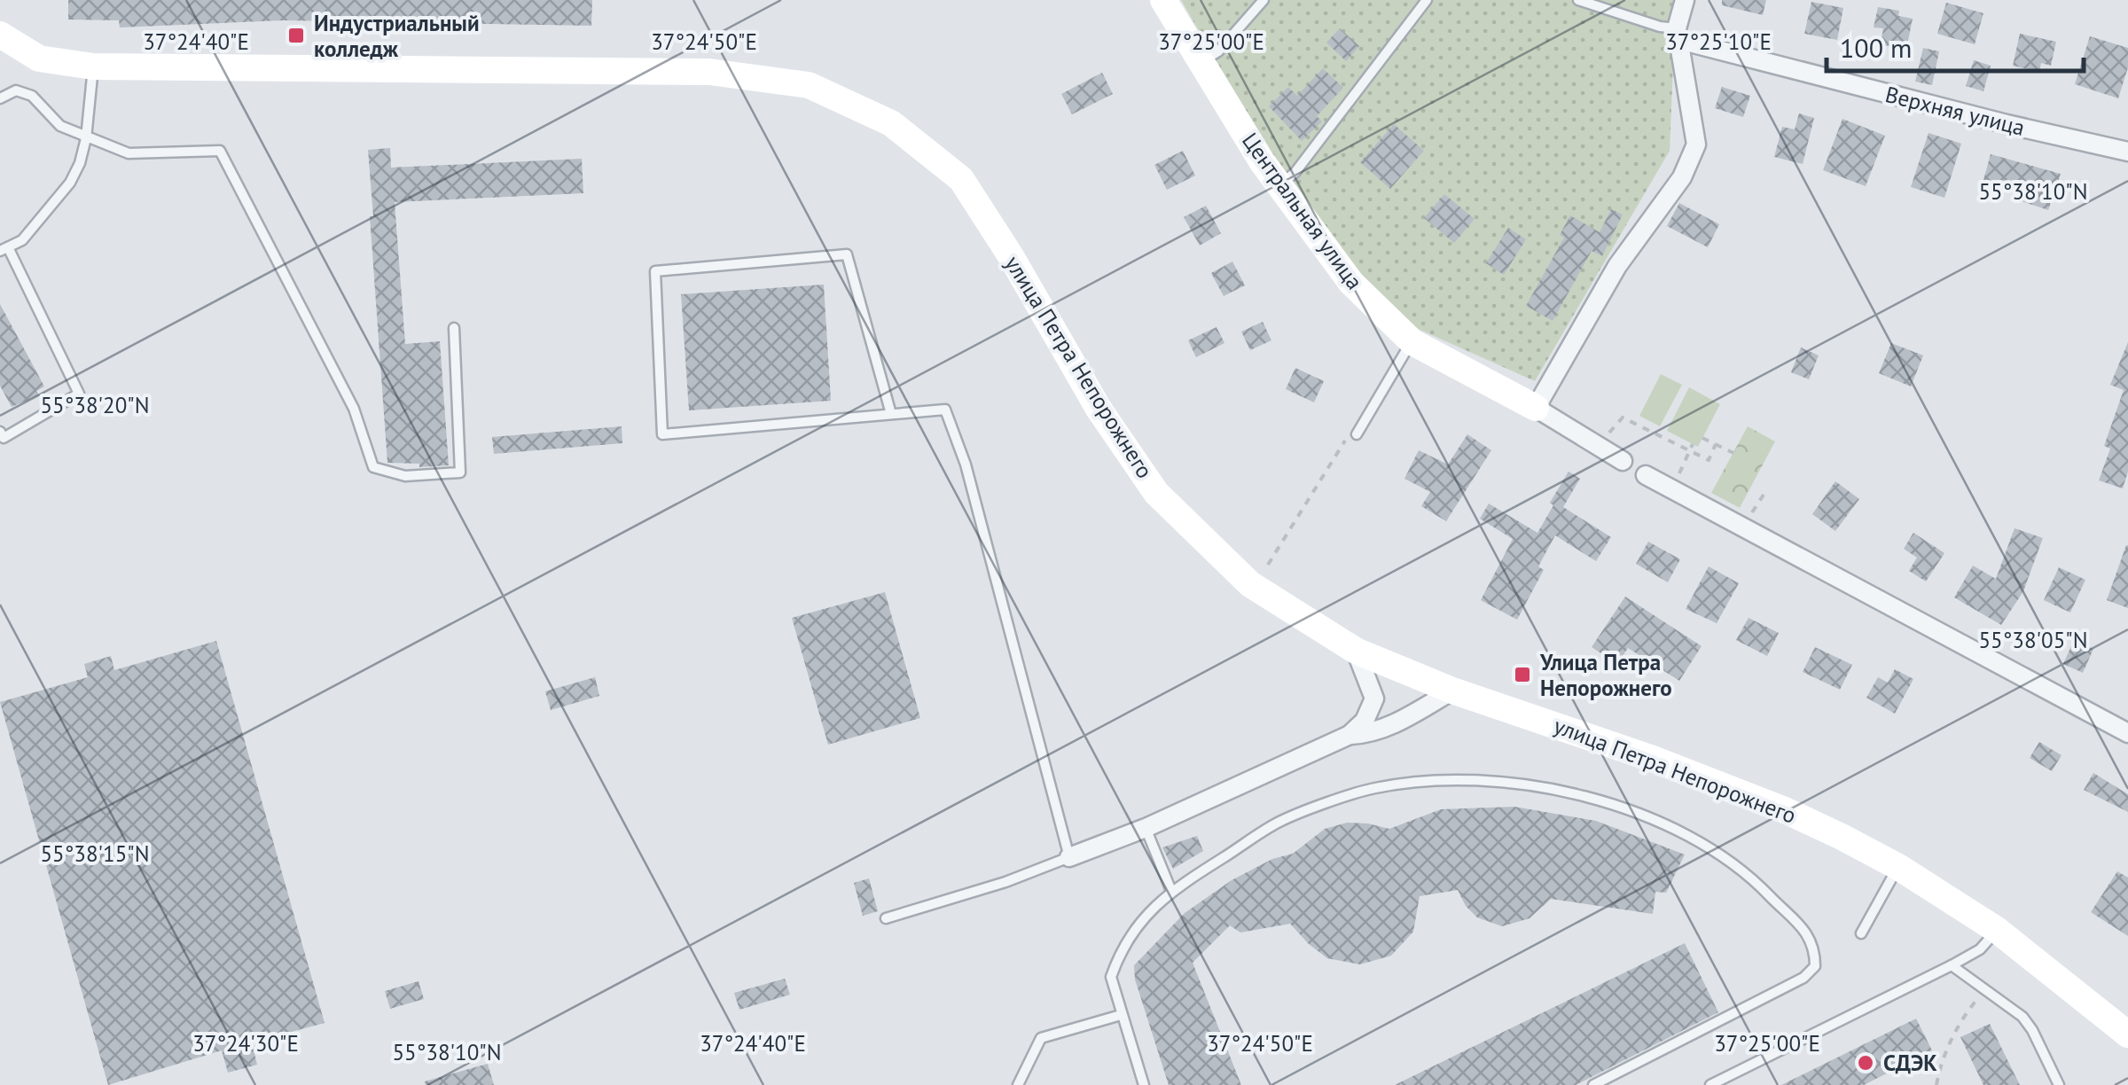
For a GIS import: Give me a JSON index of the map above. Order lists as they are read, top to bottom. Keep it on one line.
{"streets":{"street":["Верхняя улица","Центральная улица","улица Петра Непорожнего"]},"places":{"transit":["Индустриальный колледж","Улица Петра Непорожнего"],"other":["СДЭК"]},"scale_bar":"100 m","coordinates":["37°24'40\"E","37°24'50\"E","37°25'00\"E","37°25'10\"E","55°38'10\"N","55°38'20\"N","55°38'05\"N","55°38'15\"N","37°24'30\"E"]}
